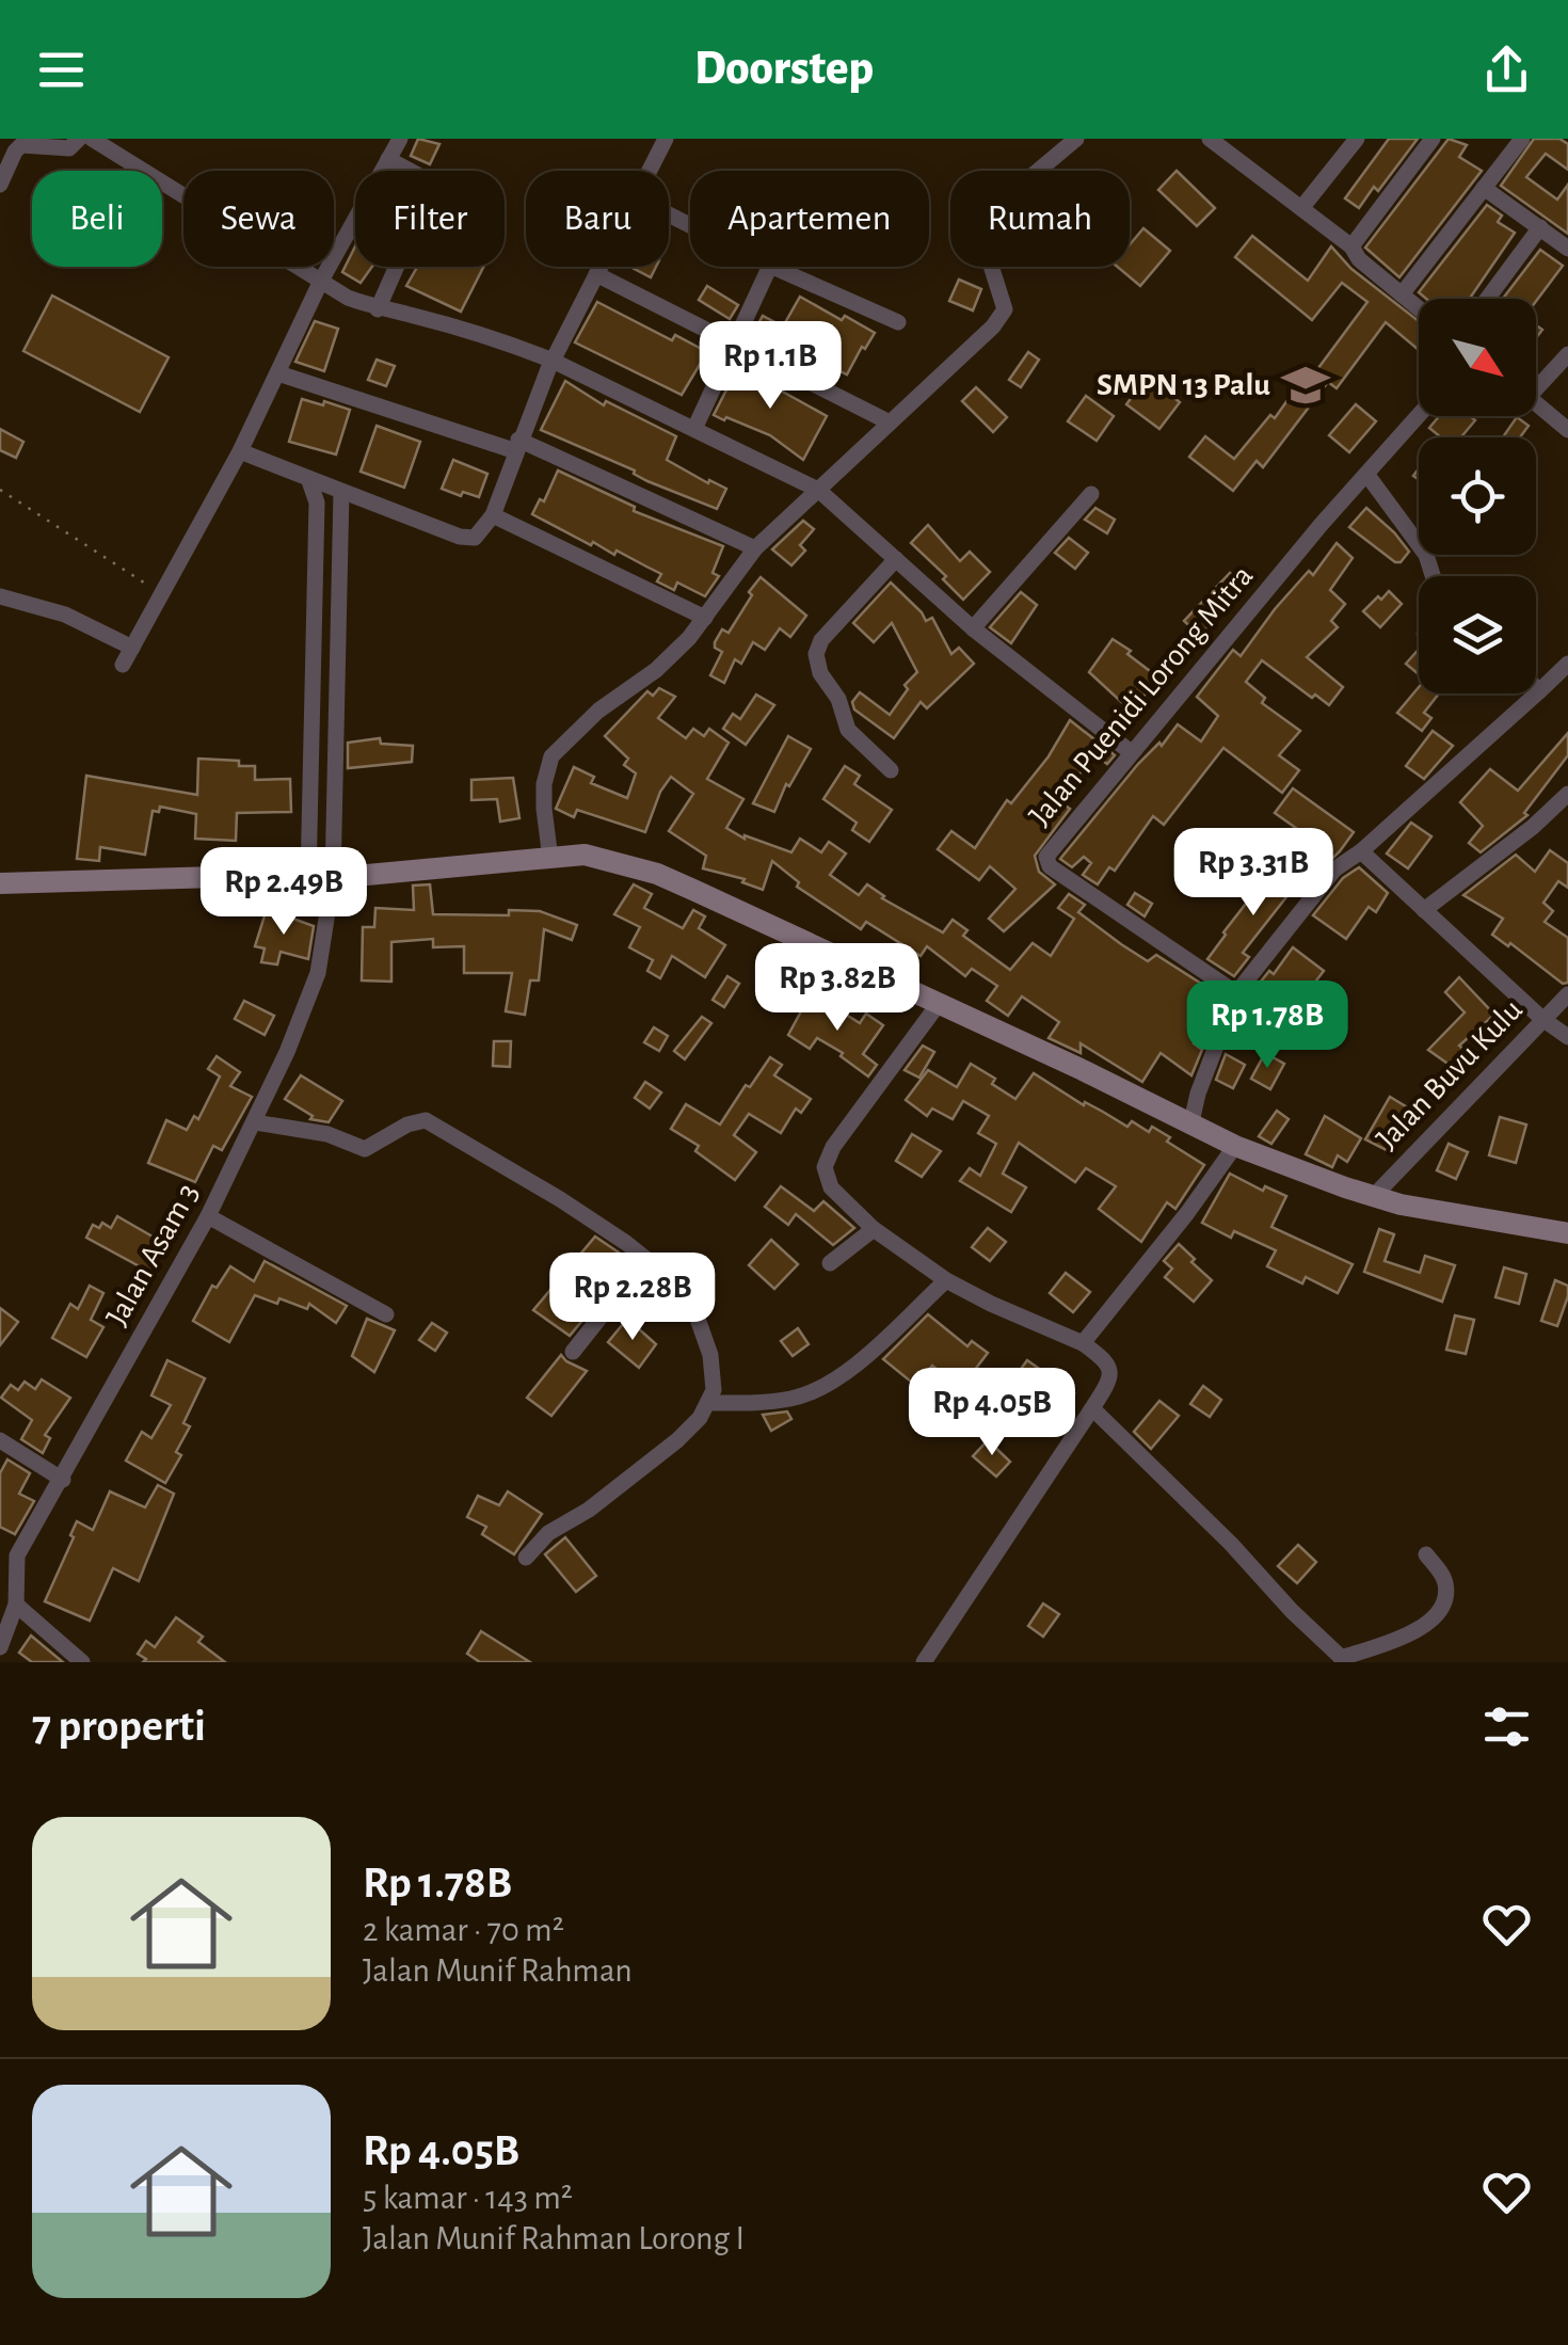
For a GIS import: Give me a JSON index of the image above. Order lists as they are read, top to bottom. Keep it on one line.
{"streets":{"street":["Jalan Puenidi Lorong Mitra","Jalan Buvu Kulu","Jalan Asam 3"]},"places":{"school or university":["SMPN 13 Palu"]},"north":"bottom right","page":{"header":"Doorstep","chip":["Beli","Sewa","Filter","Baru","Apartemen","Rumah"],"price":["Rp 1.1B","Rp 3.31B","Rp 2.49B","Rp 3.82B","Rp 1.78B","Rp 2.28B","Rp 4.05B"],"heading":"7 properti","list":[{"name":"Rp 1.78B","note":"2 kamar · 70 m² · Jalan Munif Rahman"},{"name":"Rp 4.05B","note":"5 kamar · 143 m² · Jalan Munif Rahman Lorong I"}]}}
